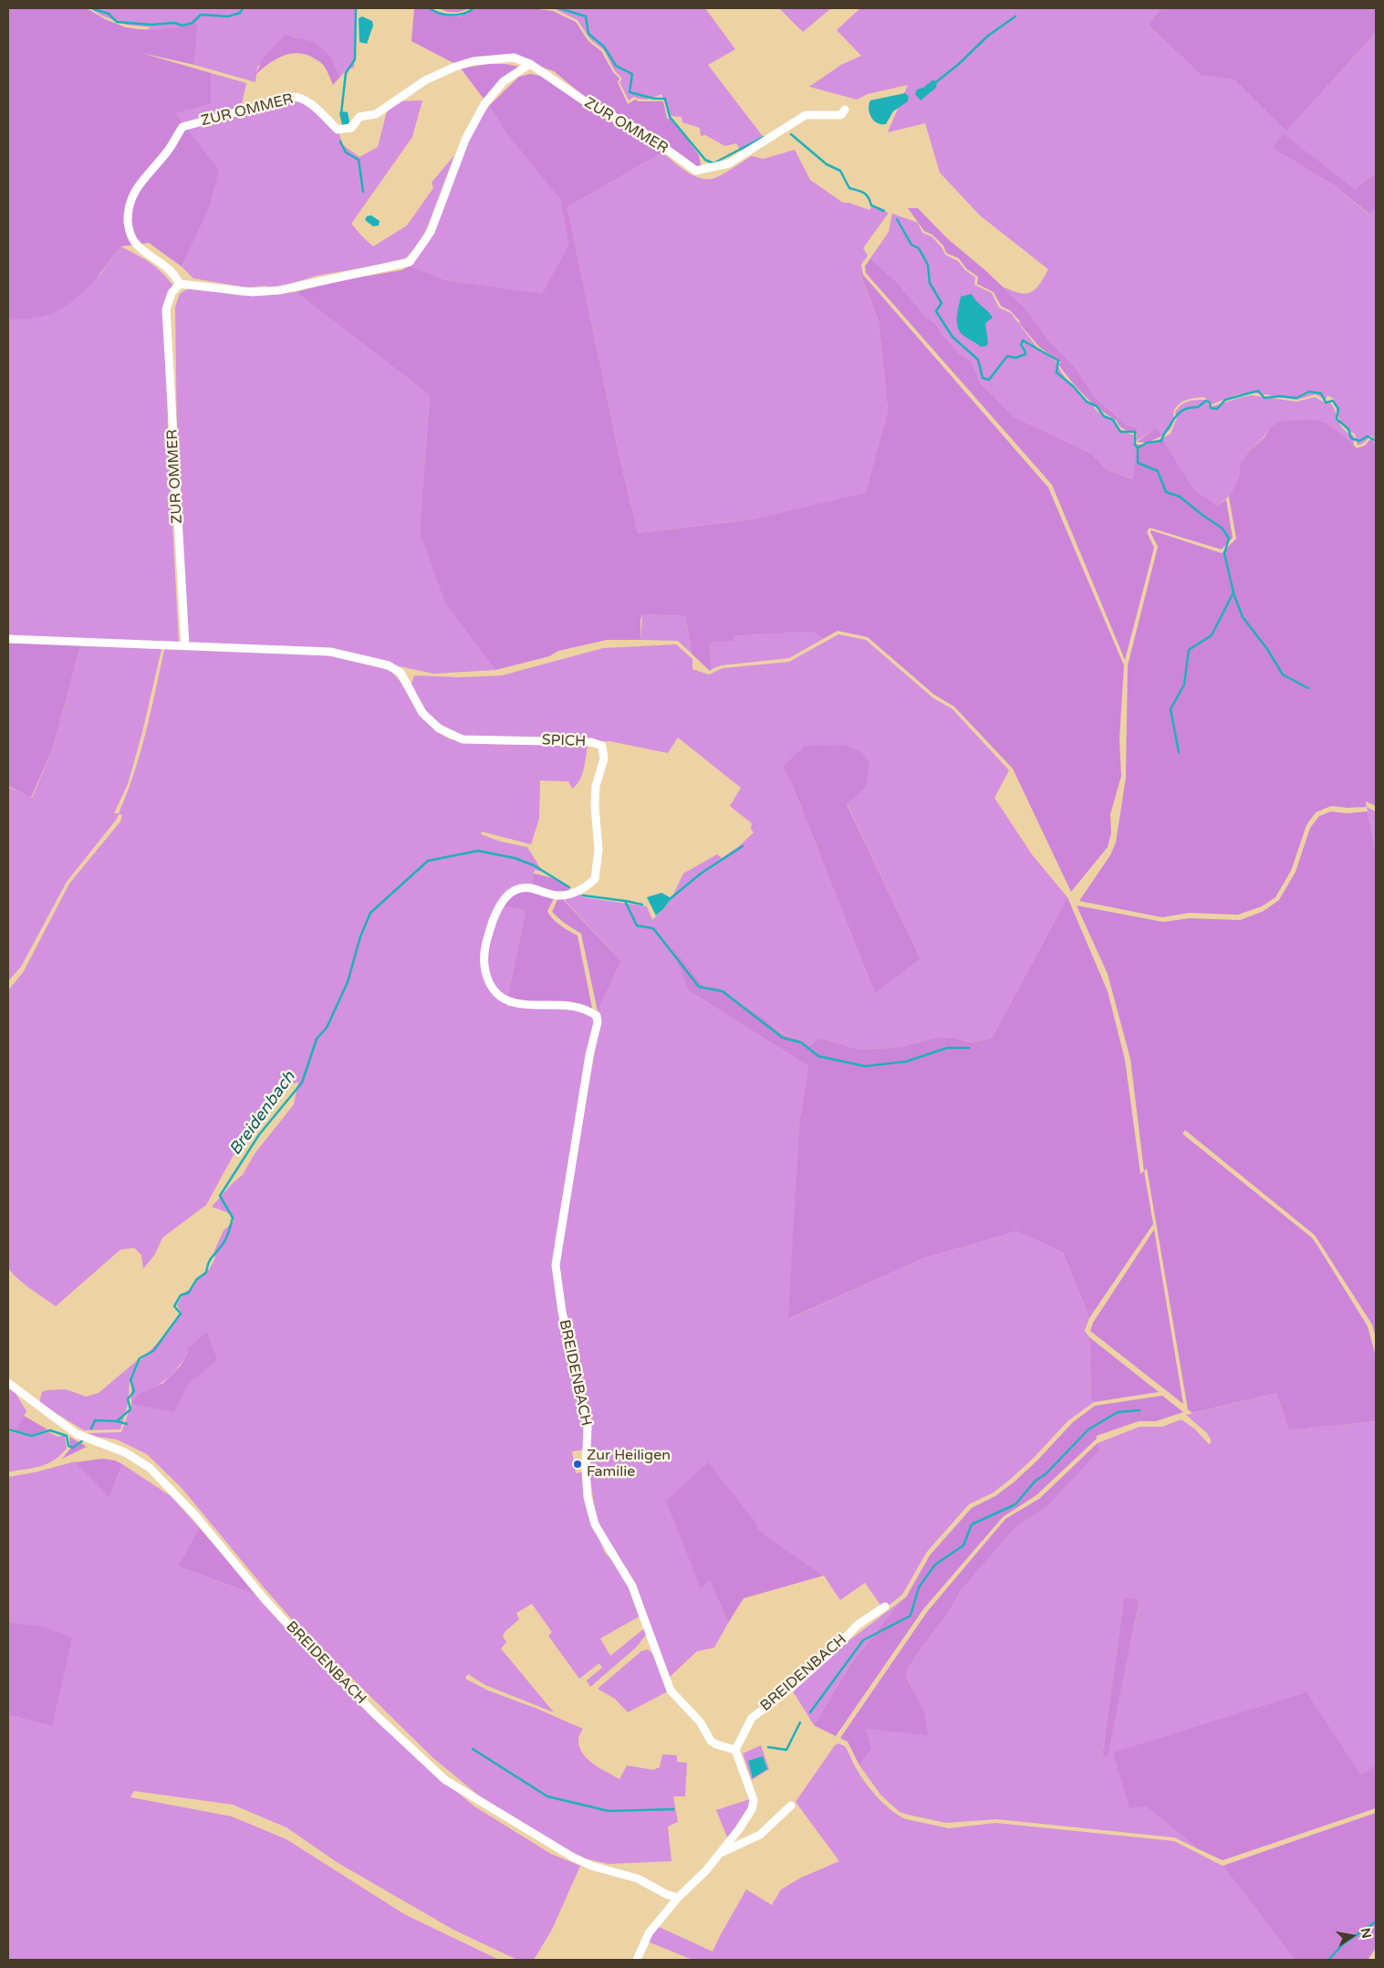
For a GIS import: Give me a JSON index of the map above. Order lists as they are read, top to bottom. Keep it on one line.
{"streets":{"street":["ZUR OMMER","SPICH","BREIDENBACH"]},"crossings":[["ZUR OMMER","SPICH"],["SPICH","BREIDENBACH"]],"water":["Breidenbach"],"places":["Zur Heiligen Familie"],"north":"right"}
